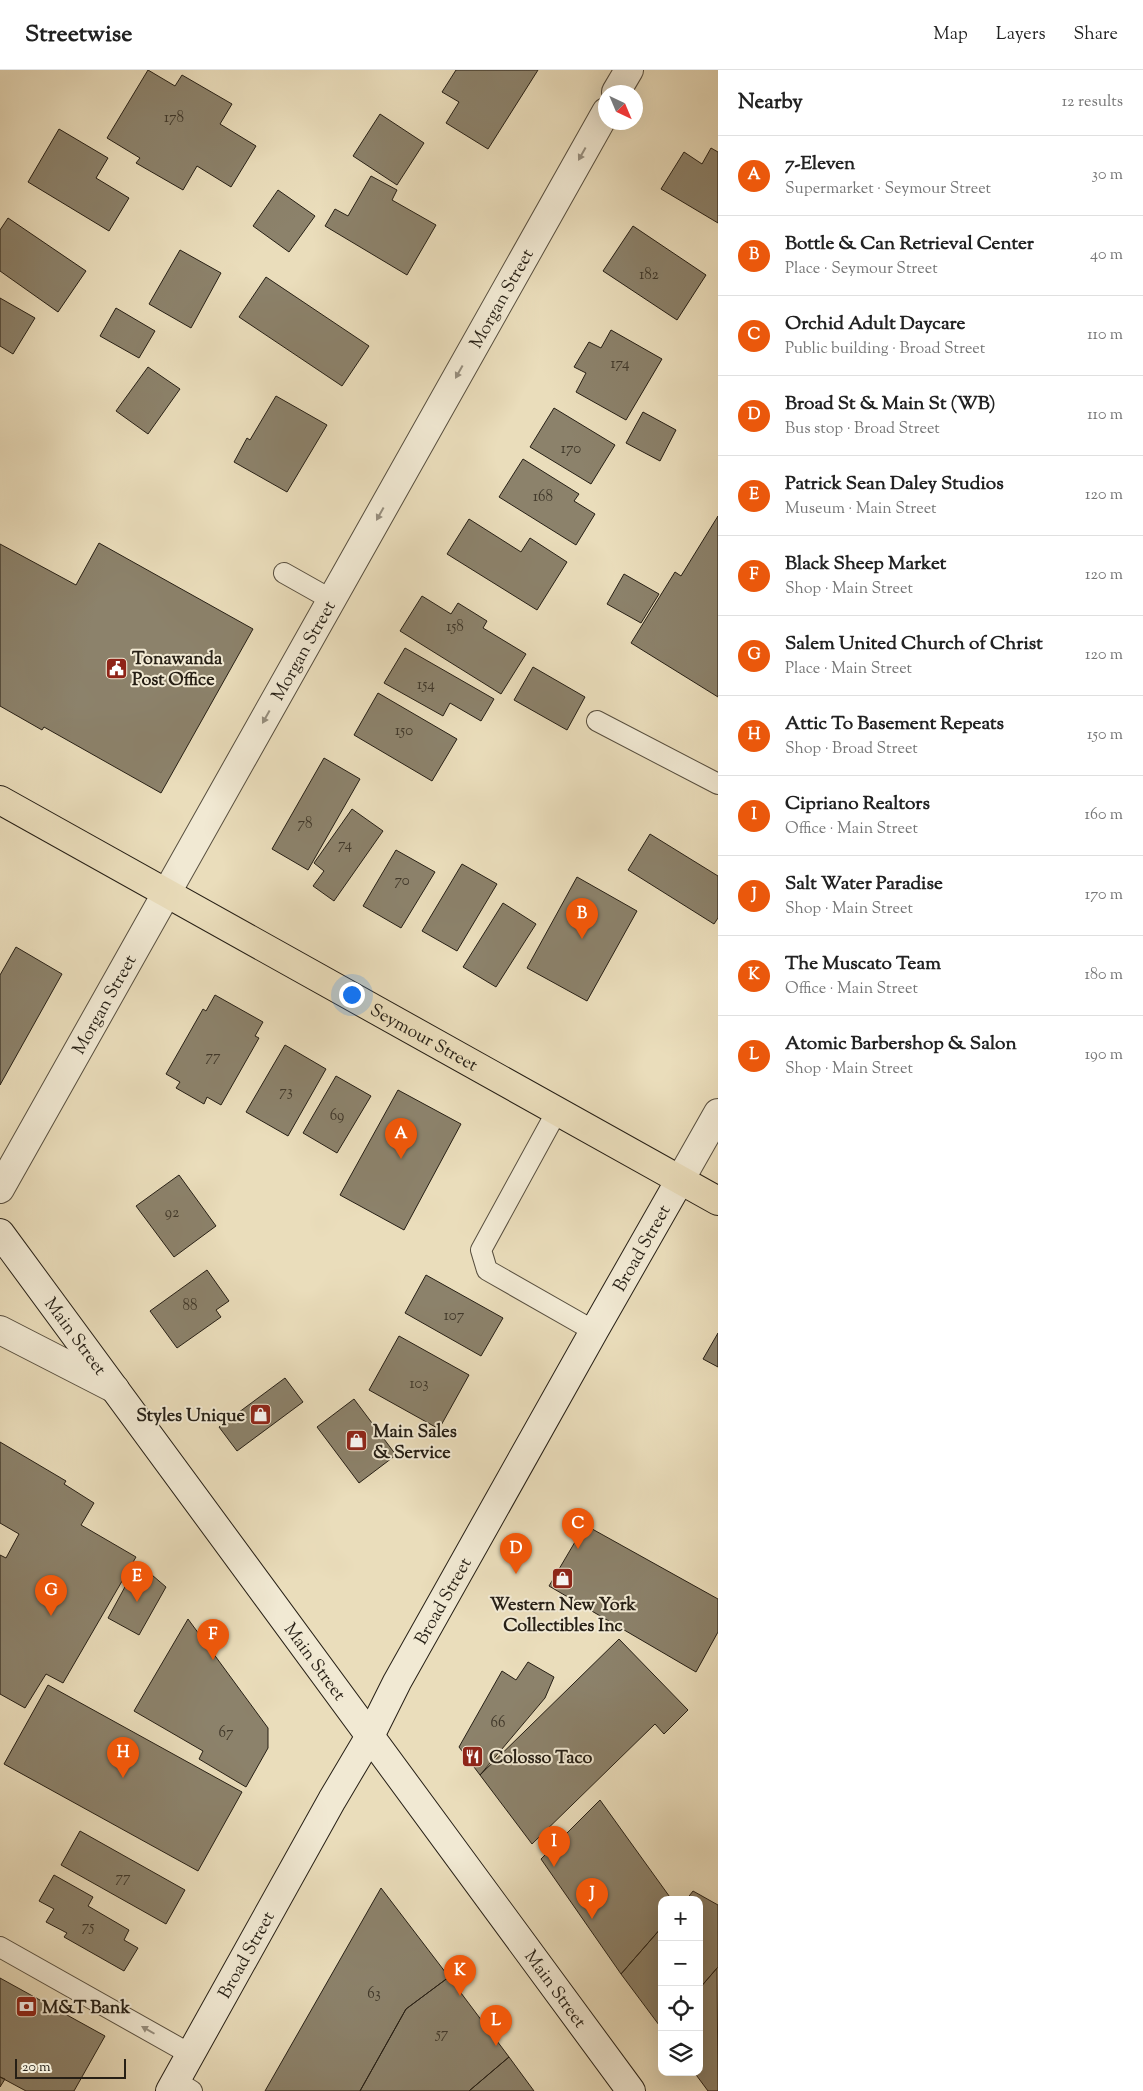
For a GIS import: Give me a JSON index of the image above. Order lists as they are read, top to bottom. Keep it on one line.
{"streets":{"main road":["Seymour Street"],"street":["Morgan Street","Broad Street","Main Street"]},"crossings":[["Morgan Street","Seymour Street"],["Seymour Street","Broad Street"],["Broad Street","Main Street"]],"one_way":["Morgan Street"],"places":{"public building":["Tonawanda Post Office"],"shop":["Styles Unique","Main Sales & Service","Western New York Collectibles Inc"],"restaurant":["Colosso Taco"],"bank":["M&T Bank"]},"house_numbers":["178","182","174","170","168","158","154","150","78","74","70","77","73","69","92","88","107","103","66","67","77","75","63","57"],"scale_bar":"20 m","north":"bottom right","page":{"header":"Streetwise","nav":["Map","Layers","Share"],"heading":["Nearby","12 results"],"list":[{"mark":"A","name":"7-Eleven","note":"Supermarket · Seymour Street","value":"30 m"},{"mark":"B","name":"Bottle & Can Retrieval Center","note":"Place · Seymour Street","value":"40 m"},{"mark":"C","name":"Orchid Adult Daycare","note":"Public building · Broad Street","value":"110 m"},{"mark":"D","name":"Broad St & Main St (WB)","note":"Bus stop · Broad Street","value":"110 m"},{"mark":"E","name":"Patrick Sean Daley Studios","note":"Museum · Main Street","value":"120 m"},{"mark":"F","name":"Black Sheep Market","note":"Shop · Main Street","value":"120 m"},{"mark":"G","name":"Salem United Church of Christ","note":"Place · Main Street","value":"120 m"},{"mark":"H","name":"Attic To Basement Repeats","note":"Shop · Broad Street","value":"150 m"},{"mark":"I","name":"Cipriano Realtors","note":"Office · Main Street","value":"160 m"},{"mark":"J","name":"Salt Water Paradise","note":"Shop · Main Street","value":"170 m"},{"mark":"K","name":"The Muscato Team","note":"Office · Main Street","value":"180 m"},{"mark":"L","name":"Atomic Barbershop & Salon","note":"Shop · Main Street","value":"190 m"}],"pins":["B","A","C","D","E","G","F","H","I","J","K","L"],"map_buttons":["+","−"],"scale":"20 m"}}
